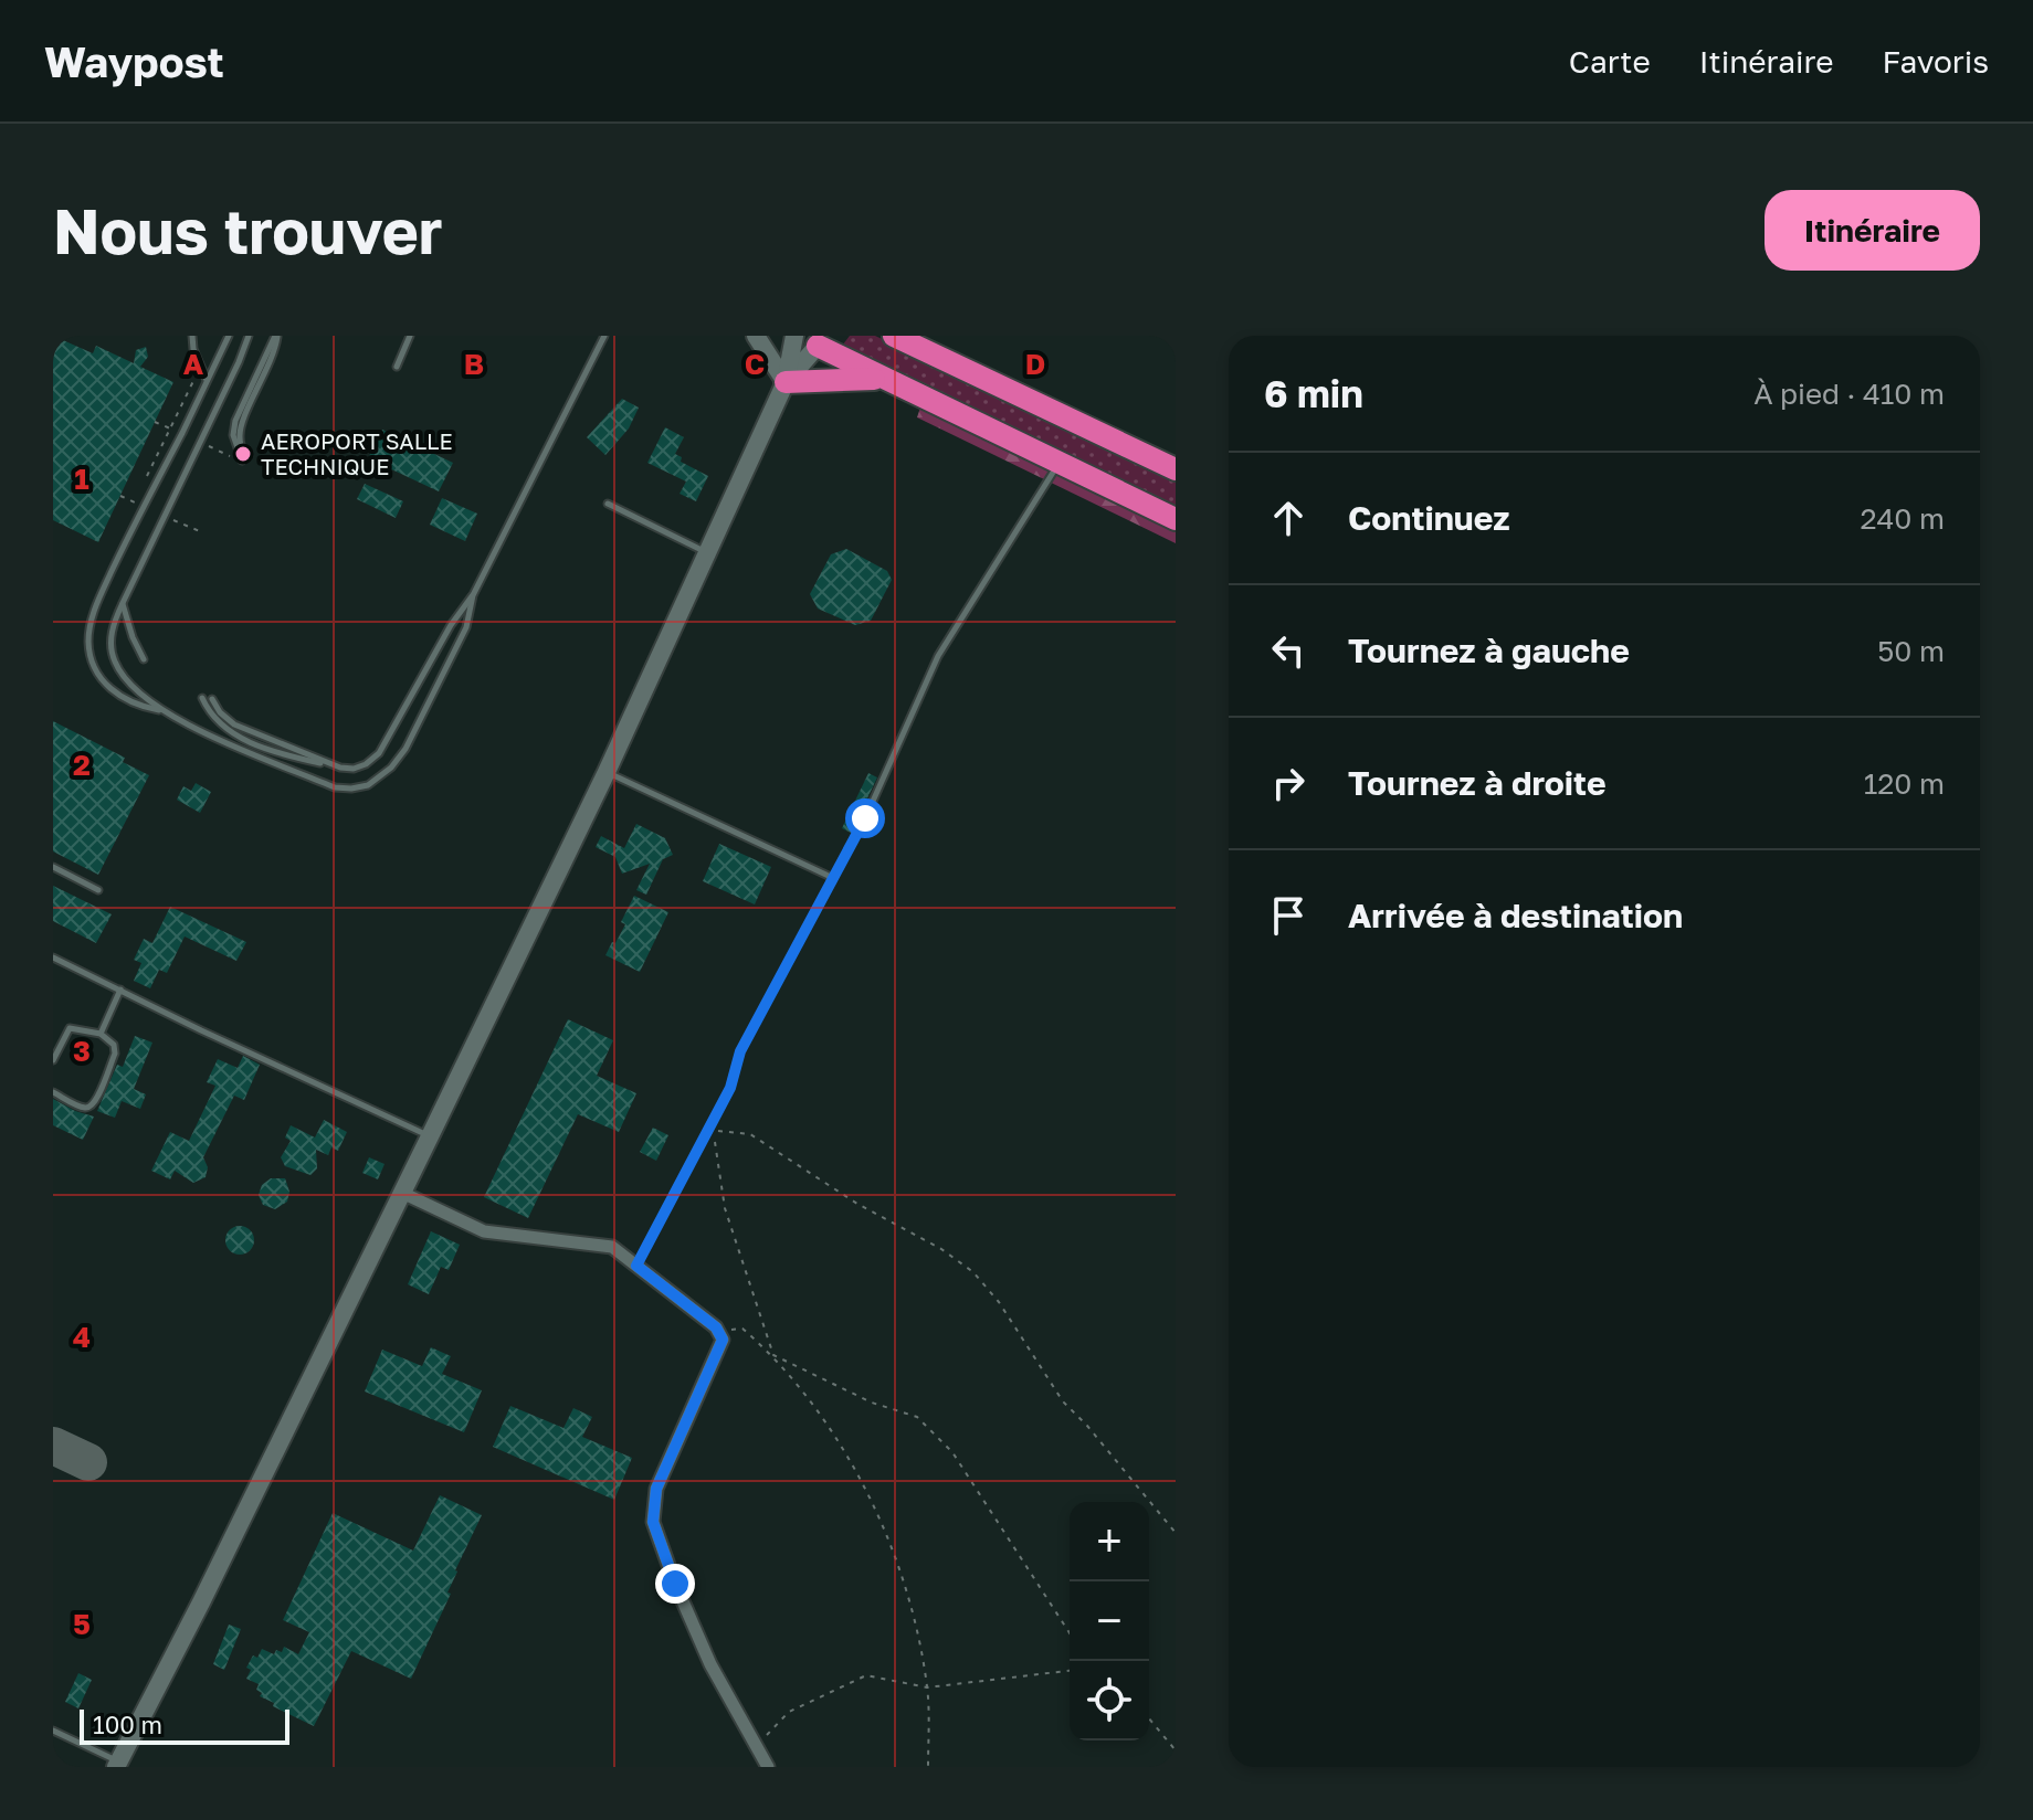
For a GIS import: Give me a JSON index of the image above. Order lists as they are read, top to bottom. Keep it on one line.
{"places":["AEROPORT SALLE TECHNIQUE"],"scale_bar":"100 m","page":{"header":"Waypost","nav":["Carte","Itinéraire","Favoris"],"buttons":"Itinéraire","title":"Nous trouver","heading":["6 min","À pied · 410 m"],"list":[["Continuez","240 m"],["Tournez à gauche","50 m"],["Tournez à droite","120 m"],"Arrivée à destination"],"map_buttons":["+","−"],"scale":"100 m"},"grid":{"columns":["A","B","C","D"],"rows":["1","2","3","4","5"]}}
